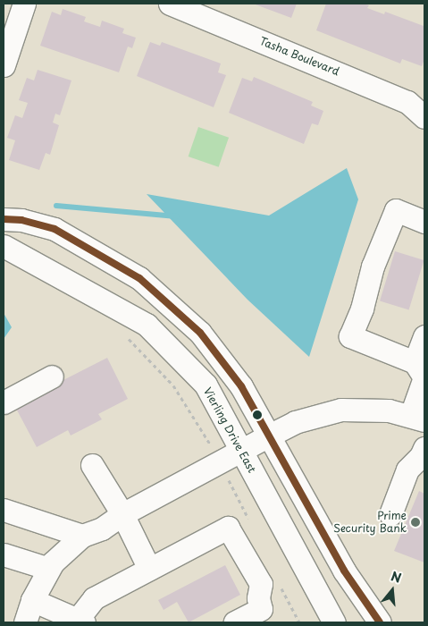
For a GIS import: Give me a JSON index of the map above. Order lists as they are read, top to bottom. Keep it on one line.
{"streets":{"street":["Tasha Boulevard","Vierling Drive East"]},"places":["Prime Security Bank"],"north":"top"}
